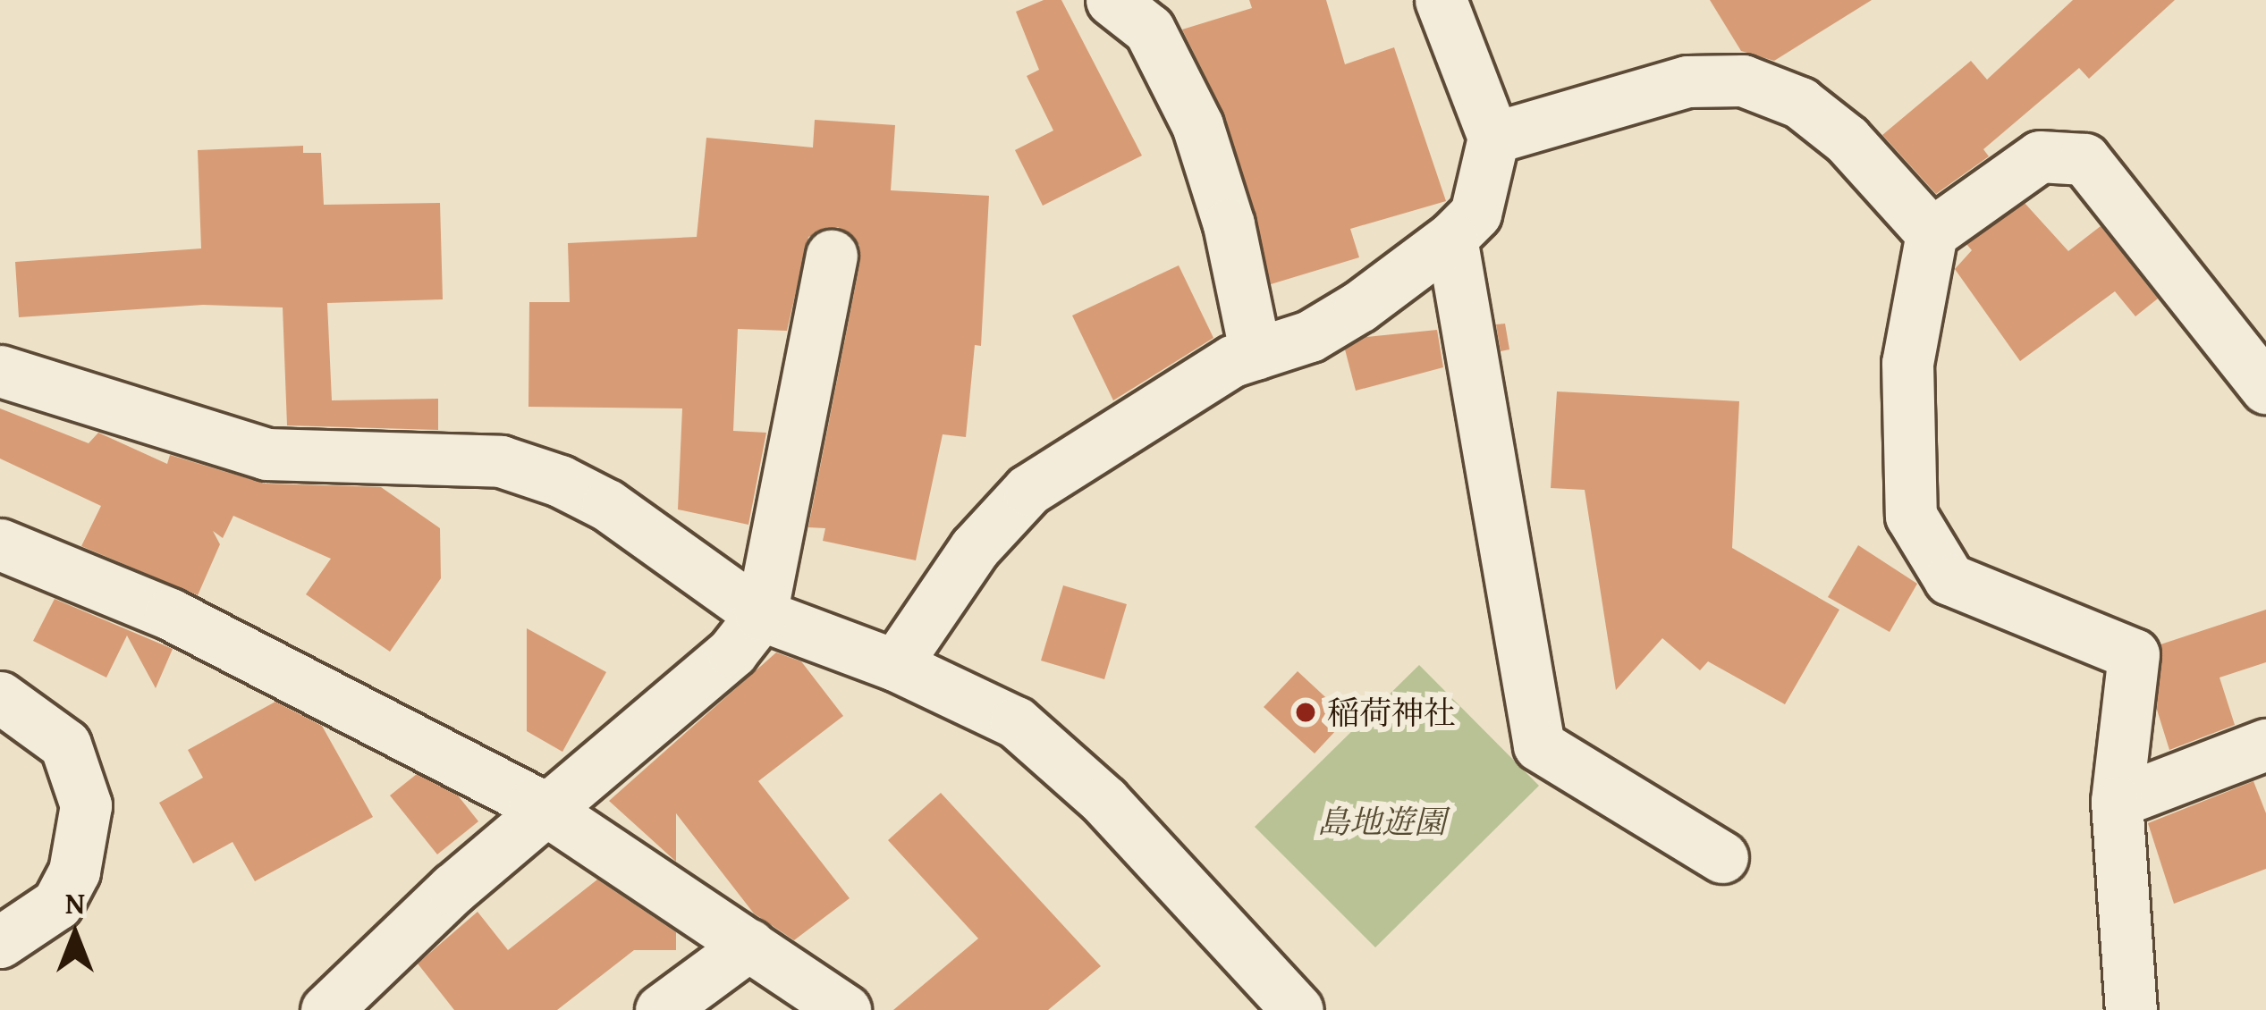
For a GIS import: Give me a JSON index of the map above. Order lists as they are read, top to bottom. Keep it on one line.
{"parks":["島地遊園"],"places":["稲荷神社"],"north":"top"}
